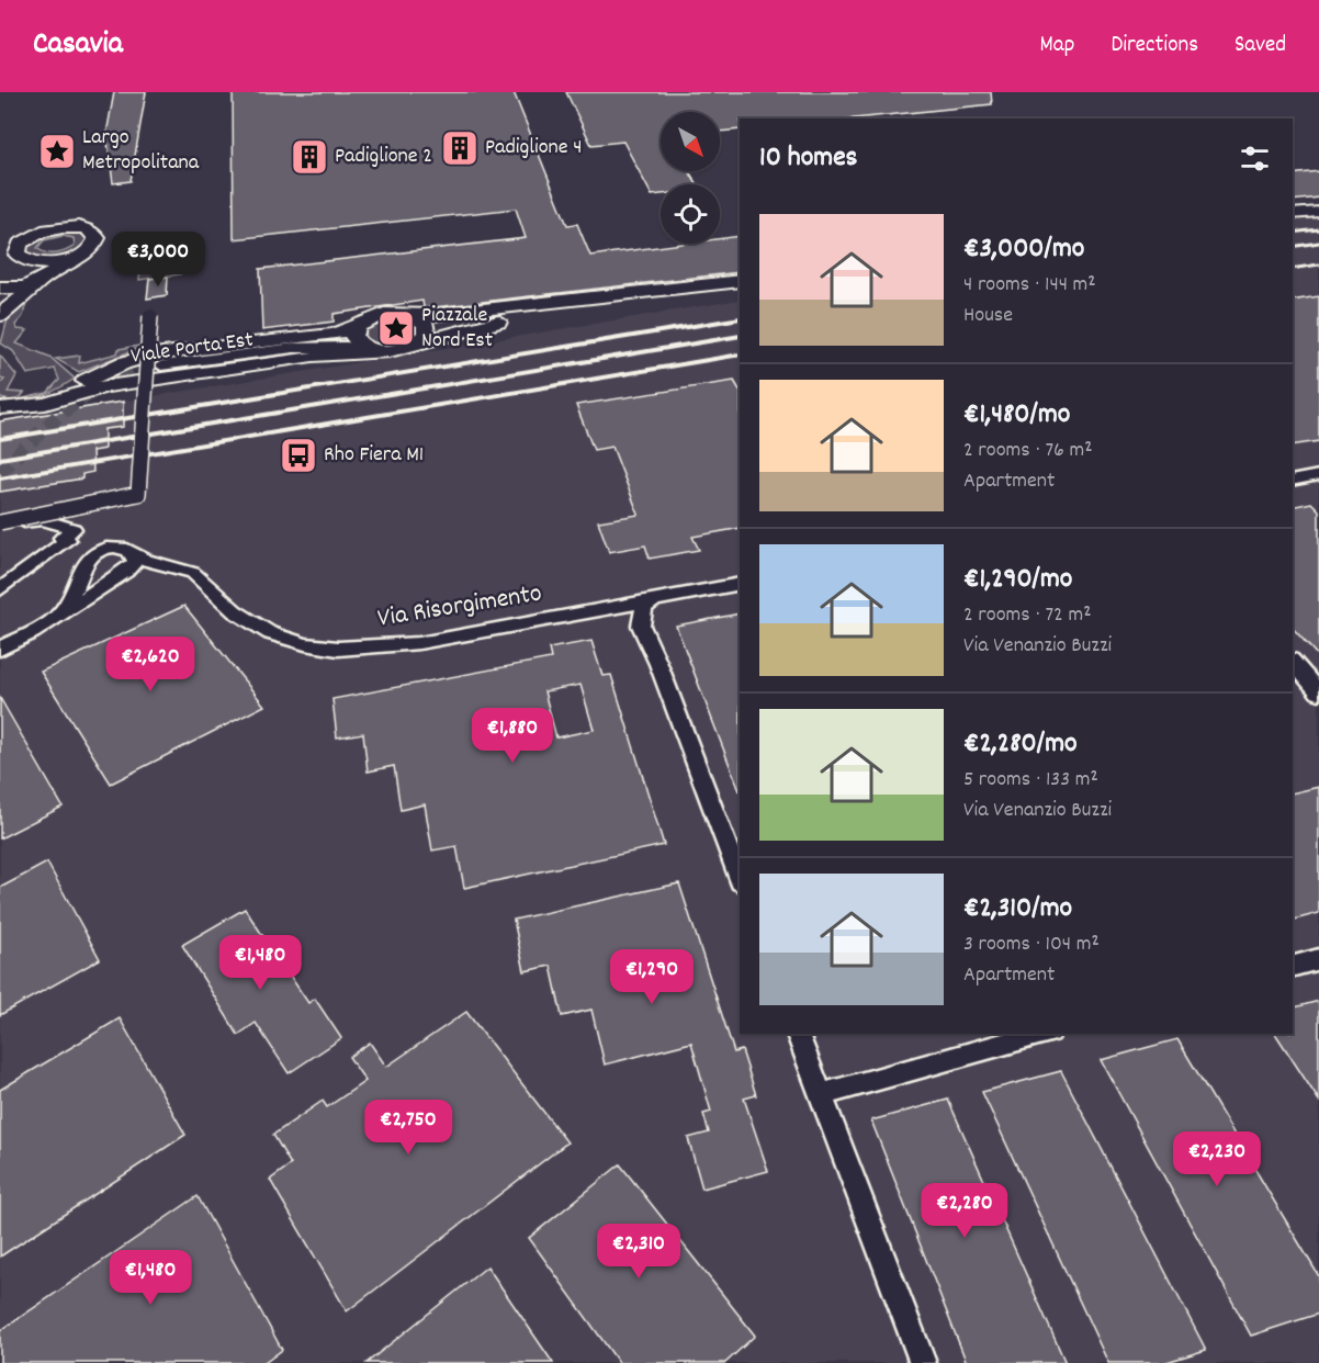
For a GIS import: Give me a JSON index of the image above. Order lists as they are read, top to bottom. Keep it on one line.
{"streets":{"street":["Viale Porta Est","Via Risorgimento"]},"places":{"building":["Padiglione 4","Padiglione 2"],"place":["Largo Metropolitana","Piazzale Nord Est"],"bus stop":["Rho Fiera M1"]},"north":"bottom right","page":{"header":"Casavia","nav":["Map","Directions","Saved"],"heading":"10 homes","list":[{"name":"€3,000/mo","note":"4 rooms · 144 m² · House"},{"name":"€1,480/mo","note":"2 rooms · 76 m² · Apartment"},{"name":"€1,290/mo","note":"2 rooms · 72 m² · Via Venanzio Buzzi"},{"name":"€2,280/mo","note":"5 rooms · 133 m² · Via Venanzio Buzzi"},{"name":"€2,310/mo","note":"3 rooms · 104 m² · Apartment"}],"price":["€3,000","€2,620","€1,880","€1,480","€1,290","€2,750","€2,230","€2,280","€2,310","€1,480"]}}
